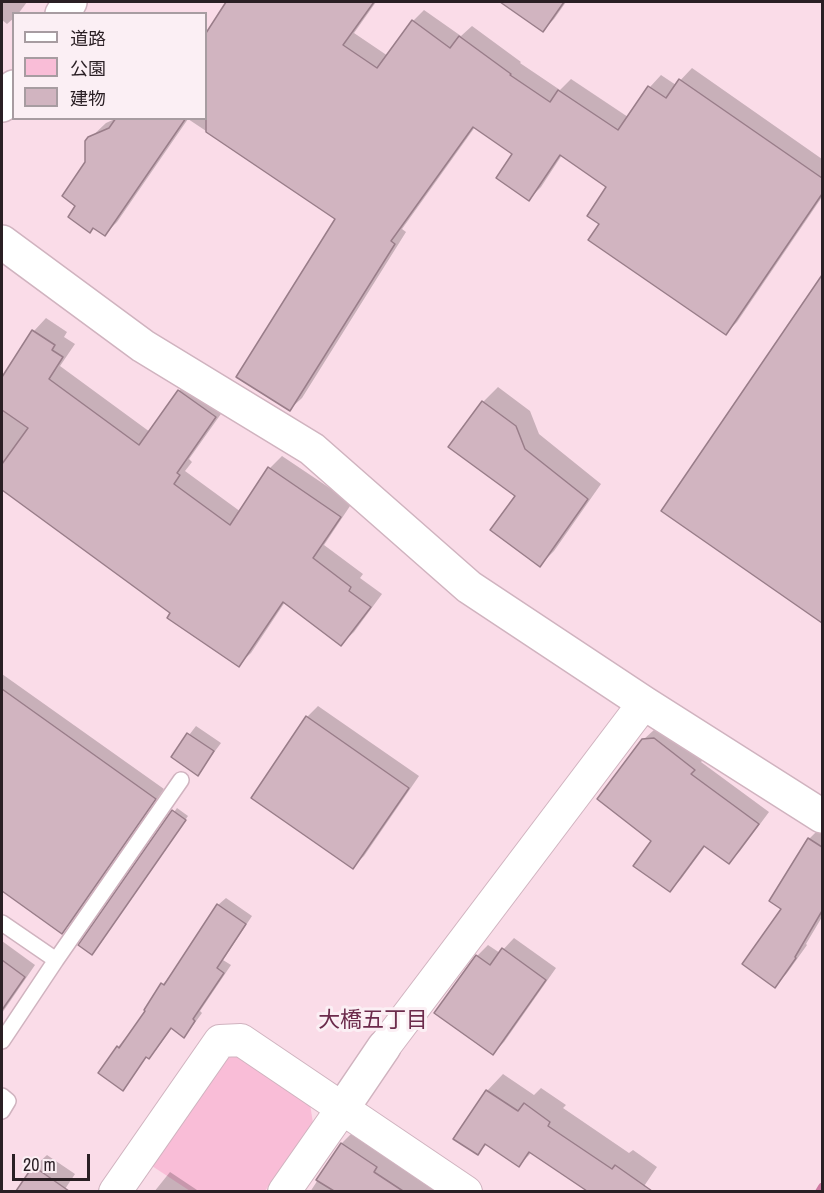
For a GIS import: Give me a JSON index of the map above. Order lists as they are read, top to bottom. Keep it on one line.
{"districts":["大橋五丁目"],"legend":["道路","公園","建物"],"scale_bar":"20 m"}
